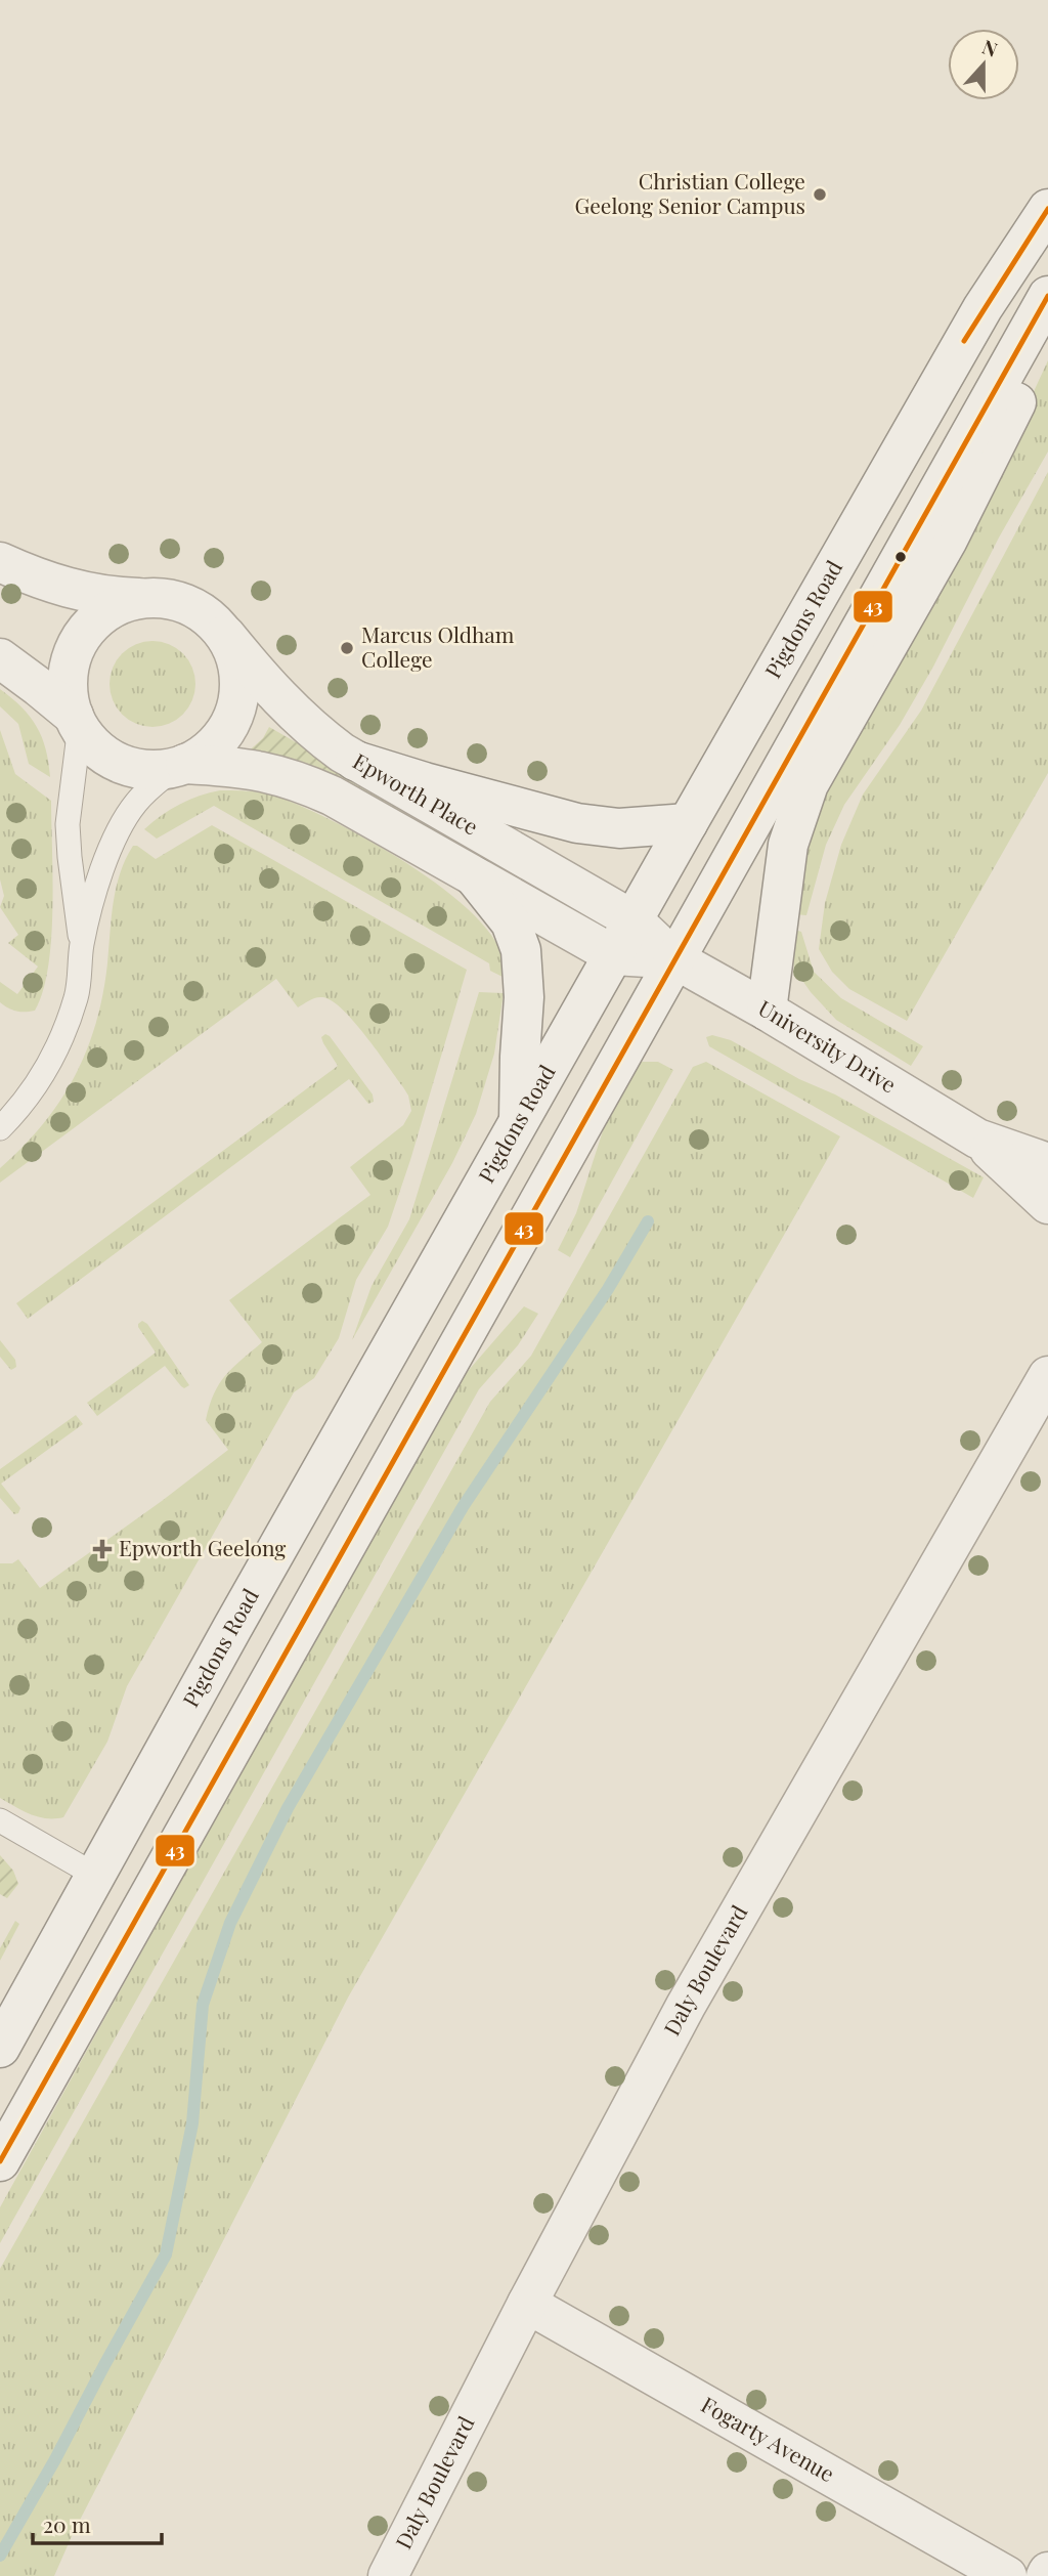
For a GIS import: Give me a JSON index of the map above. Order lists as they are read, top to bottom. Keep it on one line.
{"streets":{"street":["Pigdons Road","Epworth Place","University Drive","Daly Boulevard","Fogarty Avenue"]},"crossings":[["Pigdons Road","Epworth Place"],["Pigdons Road","University Drive"],["Epworth Place","University Drive"],["Daly Boulevard","Fogarty Avenue"]],"places":{"other":["Christian College Geelong Senior Campus","Marcus Oldham College"],"health":["Epworth Geelong"]},"lines":["transit line 43"],"scale_bar":"20 m","north":"top"}
